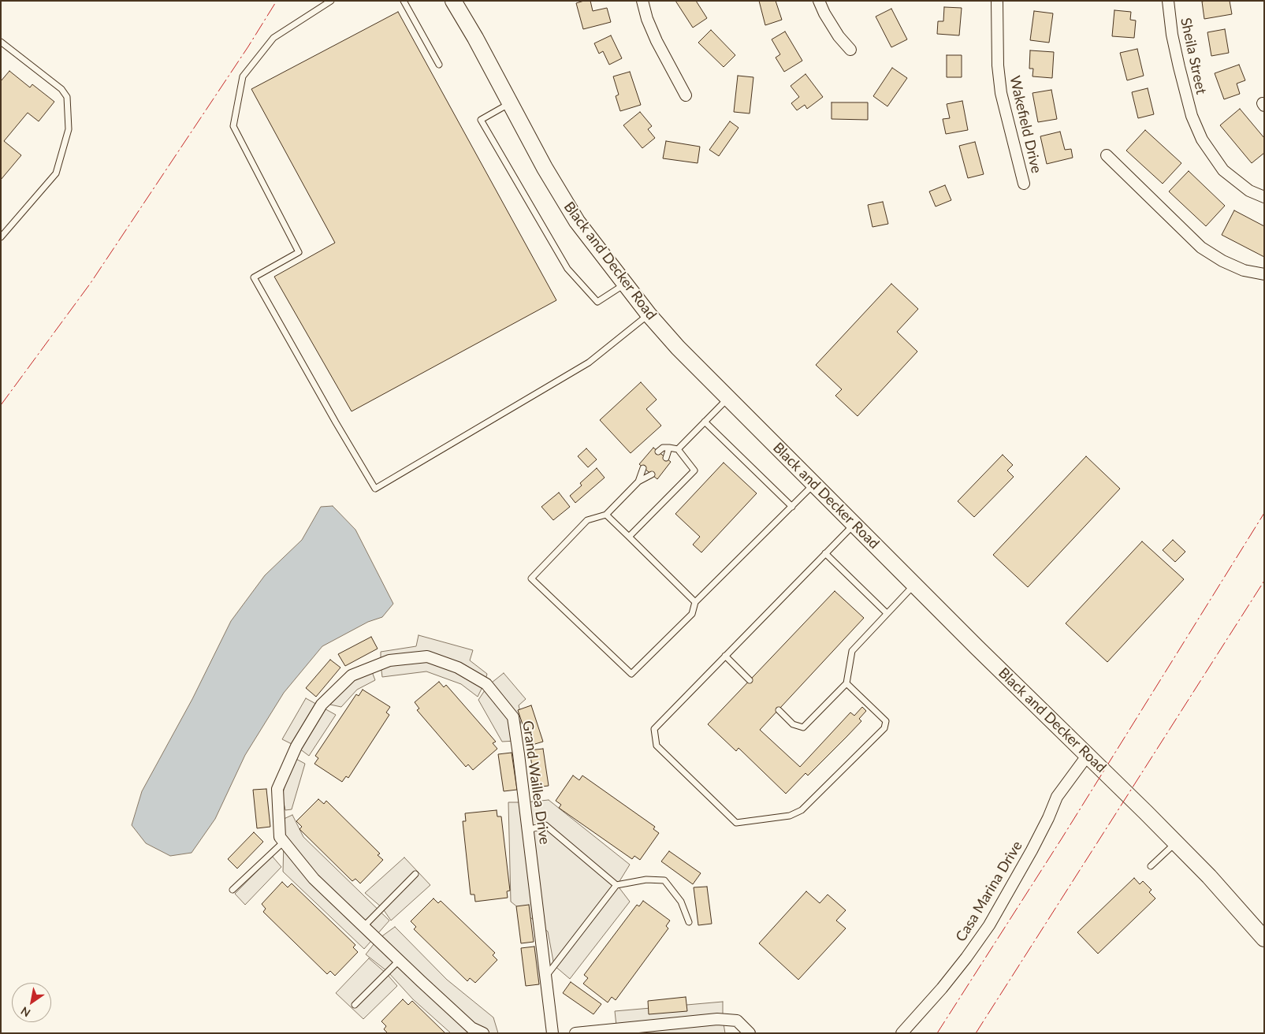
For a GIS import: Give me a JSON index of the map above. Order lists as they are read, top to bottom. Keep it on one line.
{"streets":{"main road":["Black and Decker Road"],"street":["Sheila Street","Wakefield Drive","Grand Waillea Drive","Casa Marina Drive"]},"crossings":[["Black and Decker Road","Casa Marina Drive"]],"north":"bottom left"}
